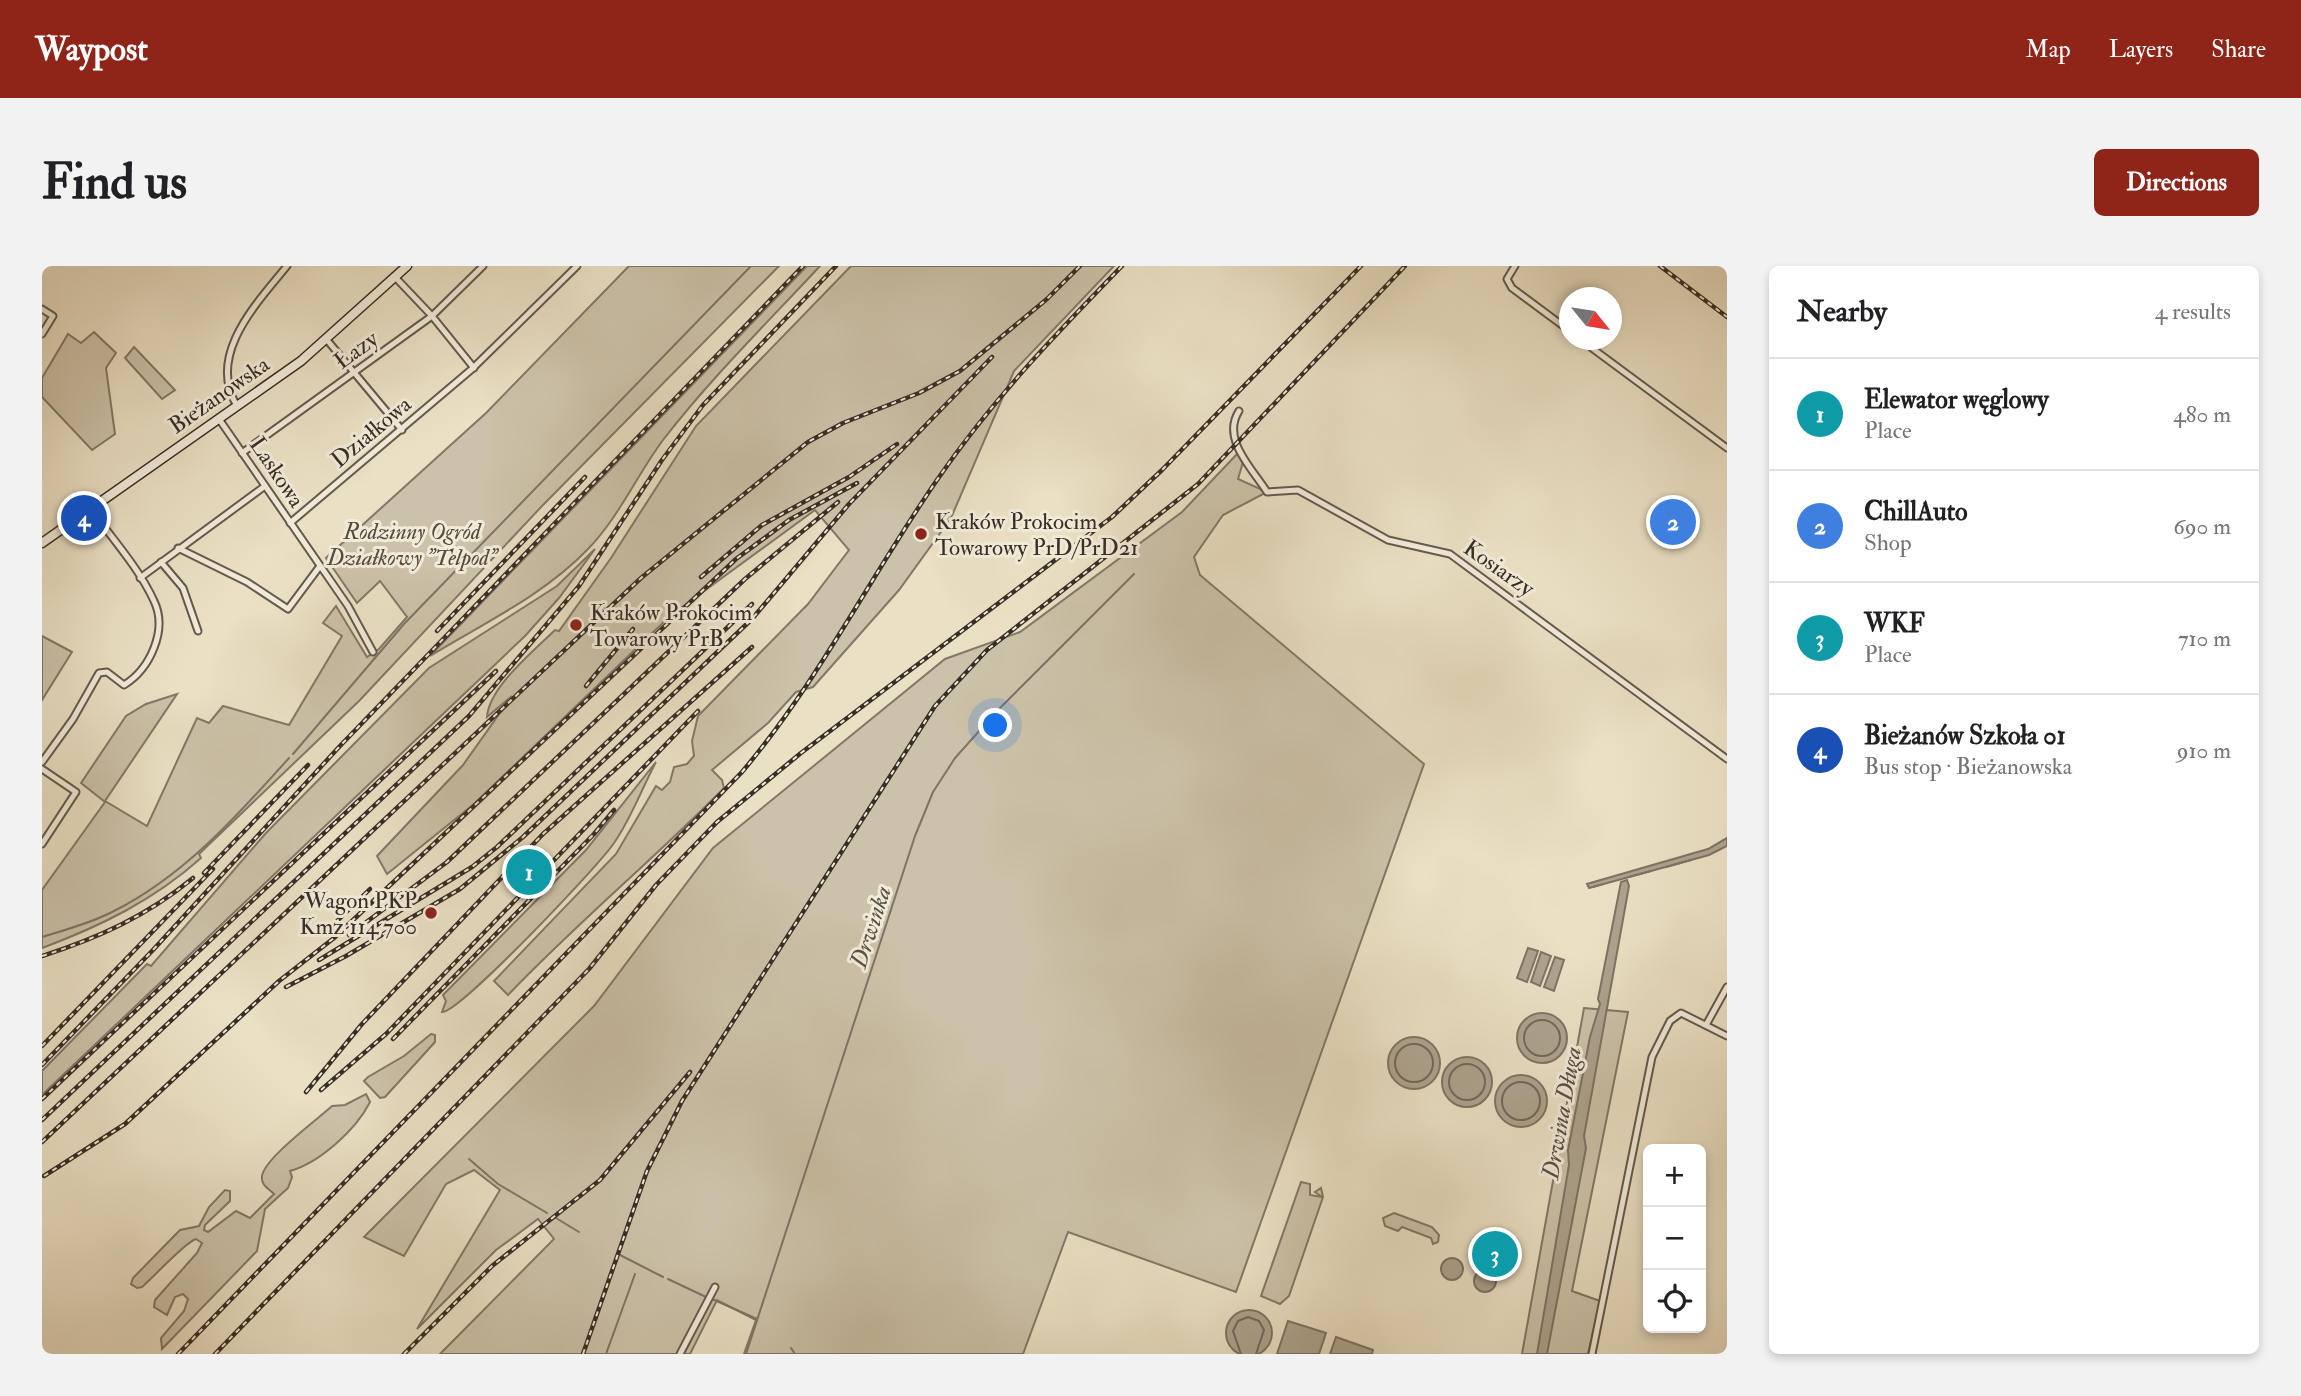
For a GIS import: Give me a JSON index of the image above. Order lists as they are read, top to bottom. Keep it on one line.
{"streets":{"street":["Łazy","Bieżanowska","Działkowa","Laskowa","Kosiarzy"]},"crossings":[["Łazy","Laskowa"],["Bieżanowska","Laskowa"],["Działkowa","Laskowa"]],"water":["Drwinka","Drwina Długa"],"parks":["Rodzinny Ogród Działkowy \"Telpod\""],"places":["Kraków Prokocim Towarowy PrD/PrD21","Kraków Prokocim Towarowy PrB","Wagon PKP Kmz 114 700"],"north":"bottom right","page":{"header":"Waypost","nav":["Map","Layers","Share"],"buttons":"Directions","title":"Find us","heading":["Nearby","4 results"],"list":[{"mark":"1","name":"Elewator węglowy","note":"Place","value":"480 m"},{"mark":"2","name":"ChillAuto","note":"Shop","value":"690 m"},{"mark":"3","name":"WKF","note":"Place","value":"710 m"},{"mark":"4","name":"Bieżanów Szkoła 01","note":"Bus stop · Bieżanowska","value":"910 m"}],"pins":["4","2","1","3"],"map_buttons":["+","−"]}}
